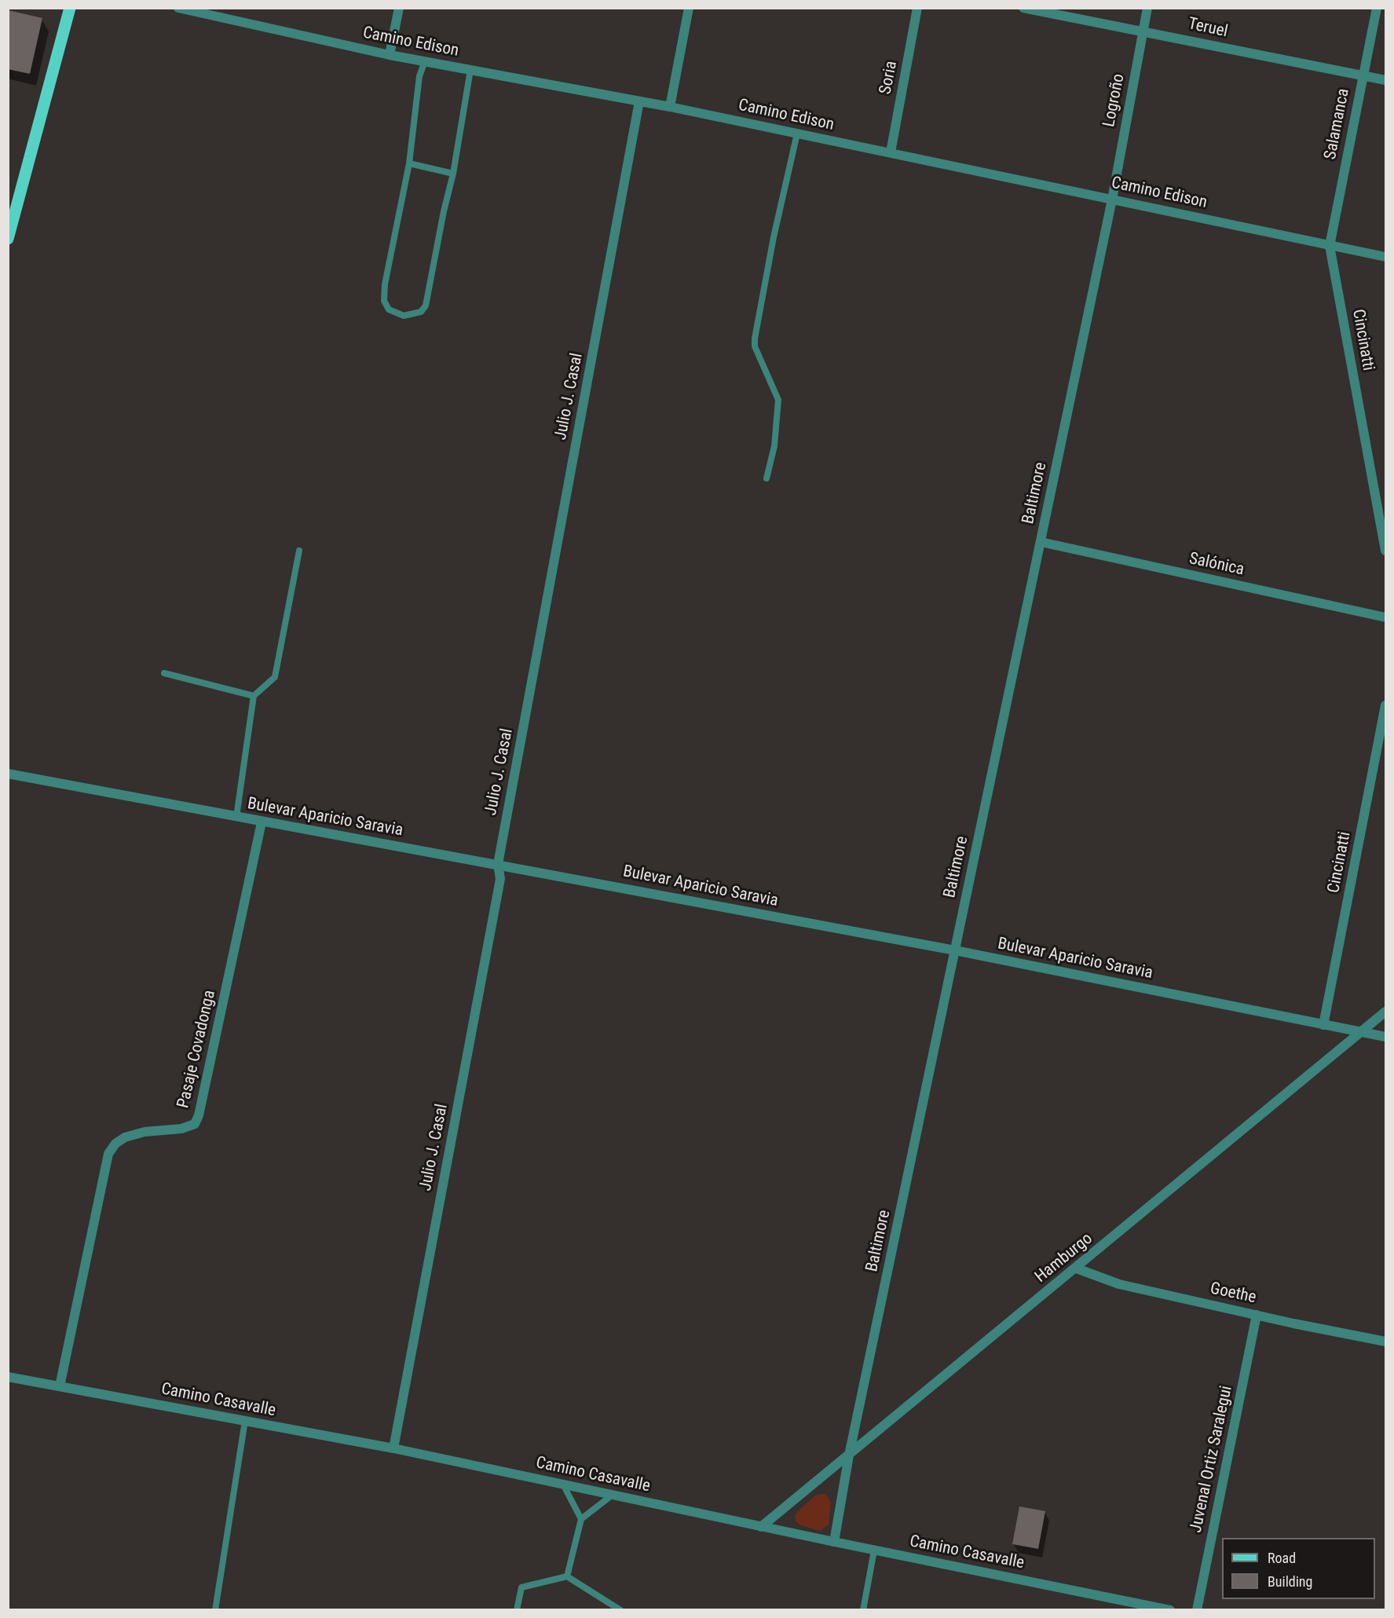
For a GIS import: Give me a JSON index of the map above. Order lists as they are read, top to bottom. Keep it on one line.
{"streets":{"street":["Teruel","Camino Edison","Soria","Logroño","Salamanca","Cincinatti","Julio J. Casal","Baltimore","Salónica","Bulevar Aparicio Saravia","Pasaje Covadonga","Hamburgo","Goethe","Camino Casavalle","Juvenal Ortiz Saralegui"]},"crossings":[["Teruel","Logroño"],["Teruel","Salamanca"],["Camino Edison","Soria"],["Camino Edison","Logroño"],["Camino Edison","Salamanca"],["Camino Edison","Cincinatti"],["Camino Edison","Julio J. Casal"],["Camino Edison","Baltimore"],["Logroño","Baltimore"],["Salamanca","Cincinatti"],["Cincinatti","Bulevar Aparicio Saravia"],["Julio J. Casal","Bulevar Aparicio Saravia"],["Julio J. Casal","Camino Casavalle"],["Baltimore","Salónica"],["Baltimore","Bulevar Aparicio Saravia"],["Baltimore","Hamburgo"],["Baltimore","Camino Casavalle"],["Bulevar Aparicio Saravia","Pasaje Covadonga"],["Bulevar Aparicio Saravia","Hamburgo"],["Pasaje Covadonga","Camino Casavalle"],["Hamburgo","Goethe"],["Hamburgo","Camino Casavalle"],["Goethe","Juvenal Ortiz Saralegui"]],"legend":["Road","Building"]}
